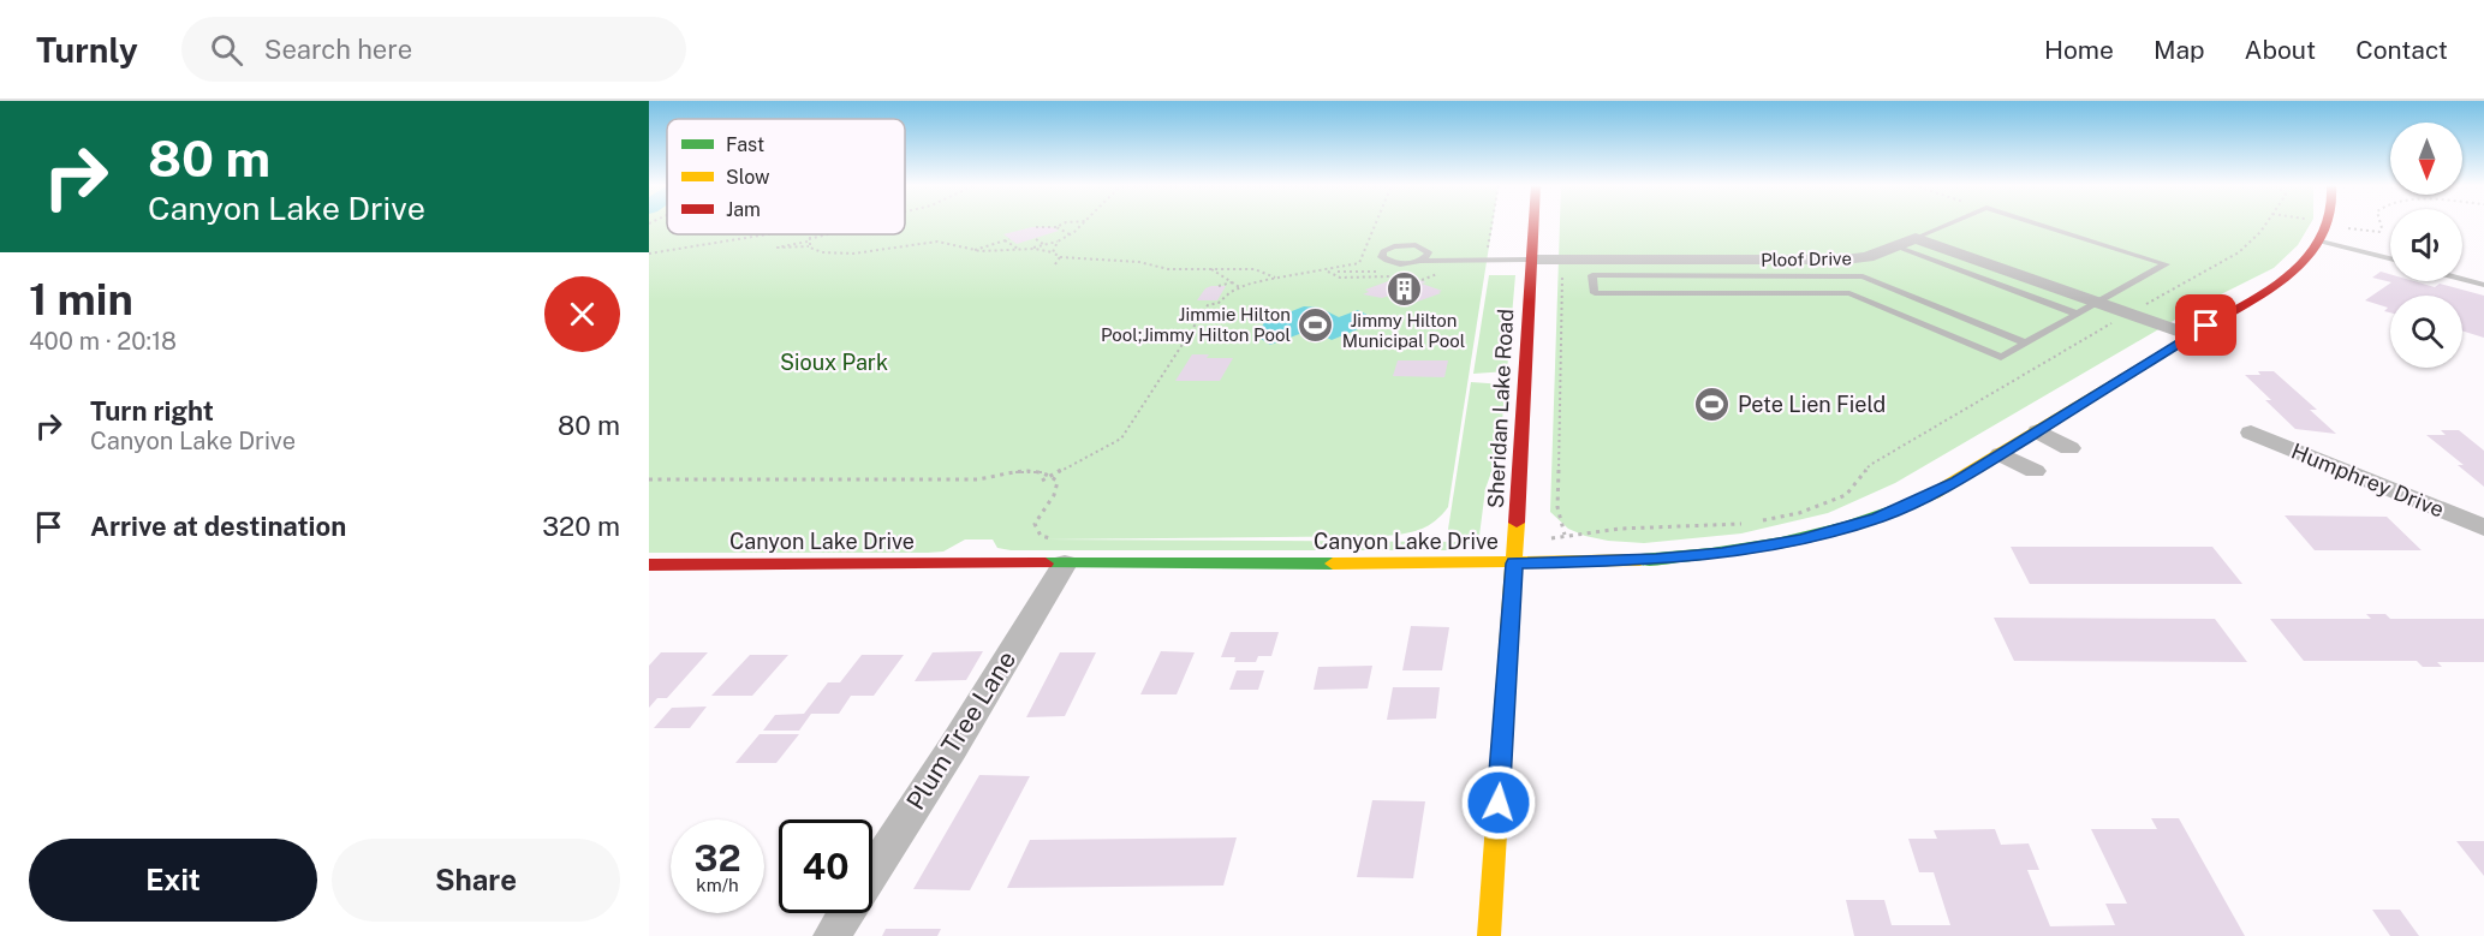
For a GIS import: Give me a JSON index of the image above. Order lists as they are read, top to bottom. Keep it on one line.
{"streets":{"street":["Ploof Drive","Sheridan Lake Road","Humphrey Drive","Canyon Lake Drive","Plum Tree Lane"]},"crossings":[["Ploof Drive","Sheridan Lake Road"],["Sheridan Lake Road","Canyon Lake Drive"],["Canyon Lake Drive","Plum Tree Lane"]],"parks":["Sioux Park"],"places":{"building":["Jimmy Hilton Municipal Pool"],"sports":["Jimmie Hilton Pool;Jimmy Hilton Pool","Pete Lien Field"]},"legend":["Fast","Slow","Jam"],"north":"bottom","page":{"header":"Turnly","search":"Search here","nav":["Home","Map","About","Contact"],"turn":["80 m","Canyon Lake Drive"],"heading":["1 min","400 m · 20:18"],"list":[{"name":"Turn right","note":"Canyon Lake Drive","value":"80 m"},{"name":"Arrive at destination","value":"320 m"}],"speed":"32 km/h","limit":"40","buttons":["Exit","Share"]}}
